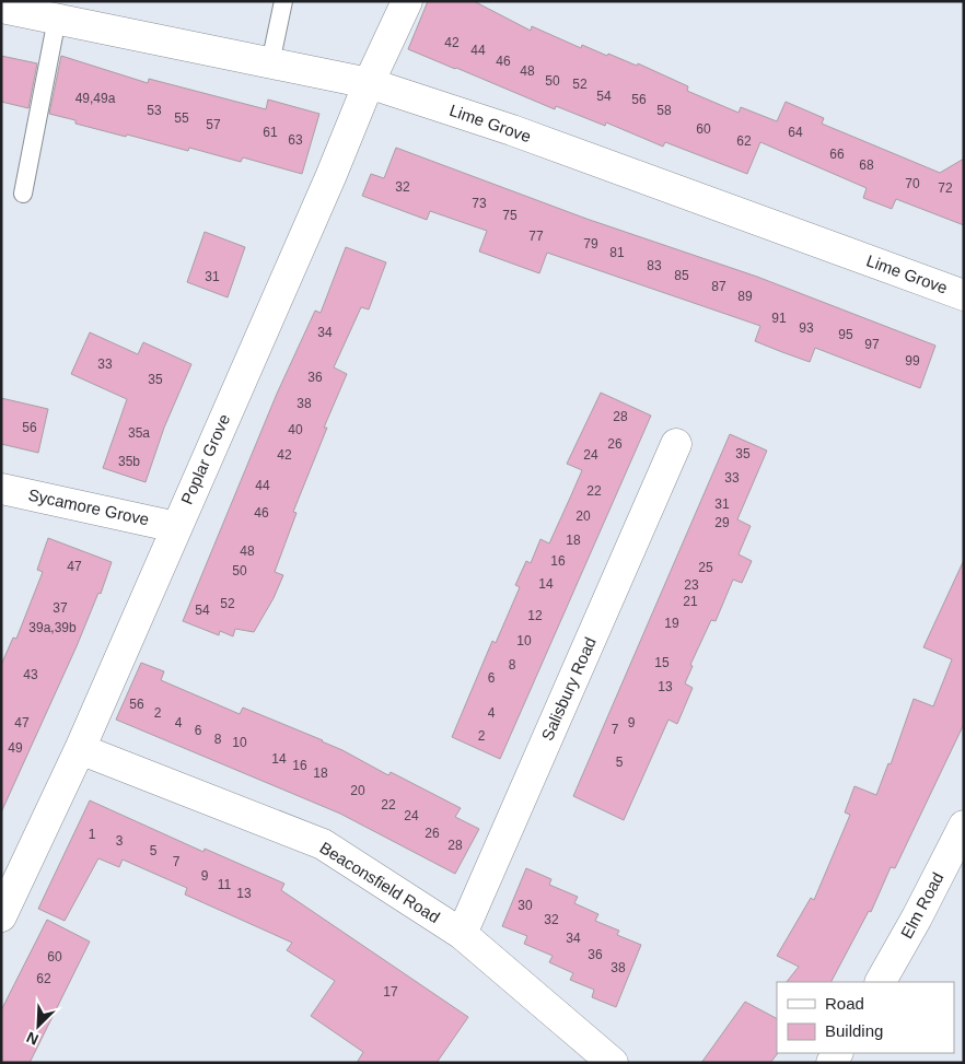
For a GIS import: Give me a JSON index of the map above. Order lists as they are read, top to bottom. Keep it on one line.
{"streets":{"street":["Lime Grove","Poplar Grove","Sycamore Grove","Salisbury Road","Beaconsfield Road","Elm Road"]},"crossings":[["Lime Grove","Poplar Grove"],["Poplar Grove","Sycamore Grove"],["Poplar Grove","Beaconsfield Road"],["Salisbury Road","Beaconsfield Road"]],"house_numbers":["42","44","46","48","50","52","54","49,49a","56","53","58","55","57","60","61","64","63","62","66","68","70","32","72","73","75","77","79","81","83","85","31","87","89","91","93","34","95","97","99","33","36","35","38","28","56","40","35a","26","35","42","24","35b","33","44","22","31","46","20","29","18","48","16","47","25","50","14","23","21","52","37","54","12","19","39a,39b","10","15","8","43","6","13","56","2","4","47","4","9","7","6","2","8","10","49","14","5","16","18","20","22","24","26","1","3","28","5","7","9","11","13","30","32","34","36","60","38","62","17"],"legend":["Road","Building"],"north":"bottom left"}
